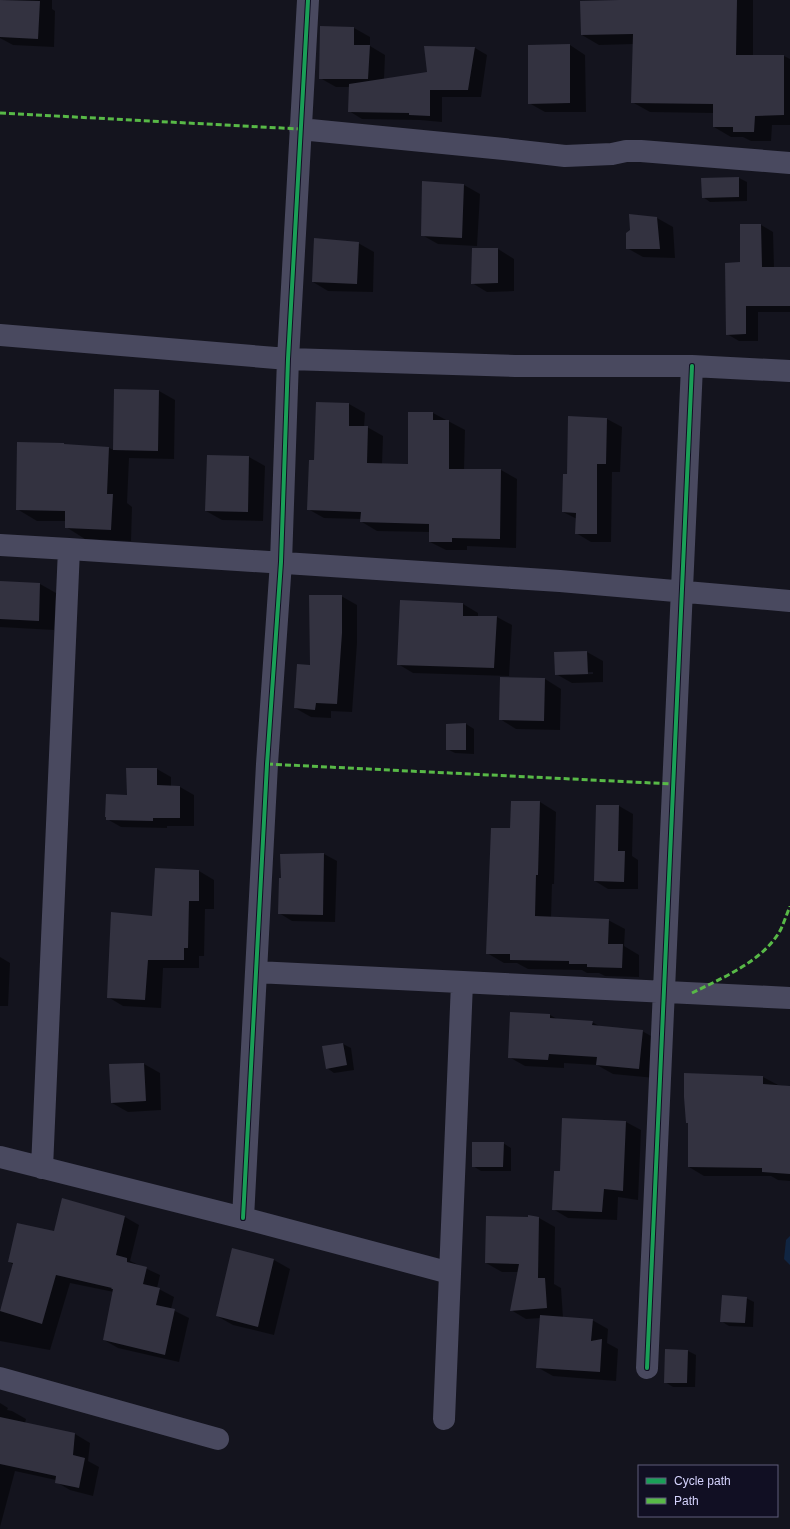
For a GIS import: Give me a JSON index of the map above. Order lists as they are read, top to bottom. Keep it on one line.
{"legend":["Cycle path","Path"]}
